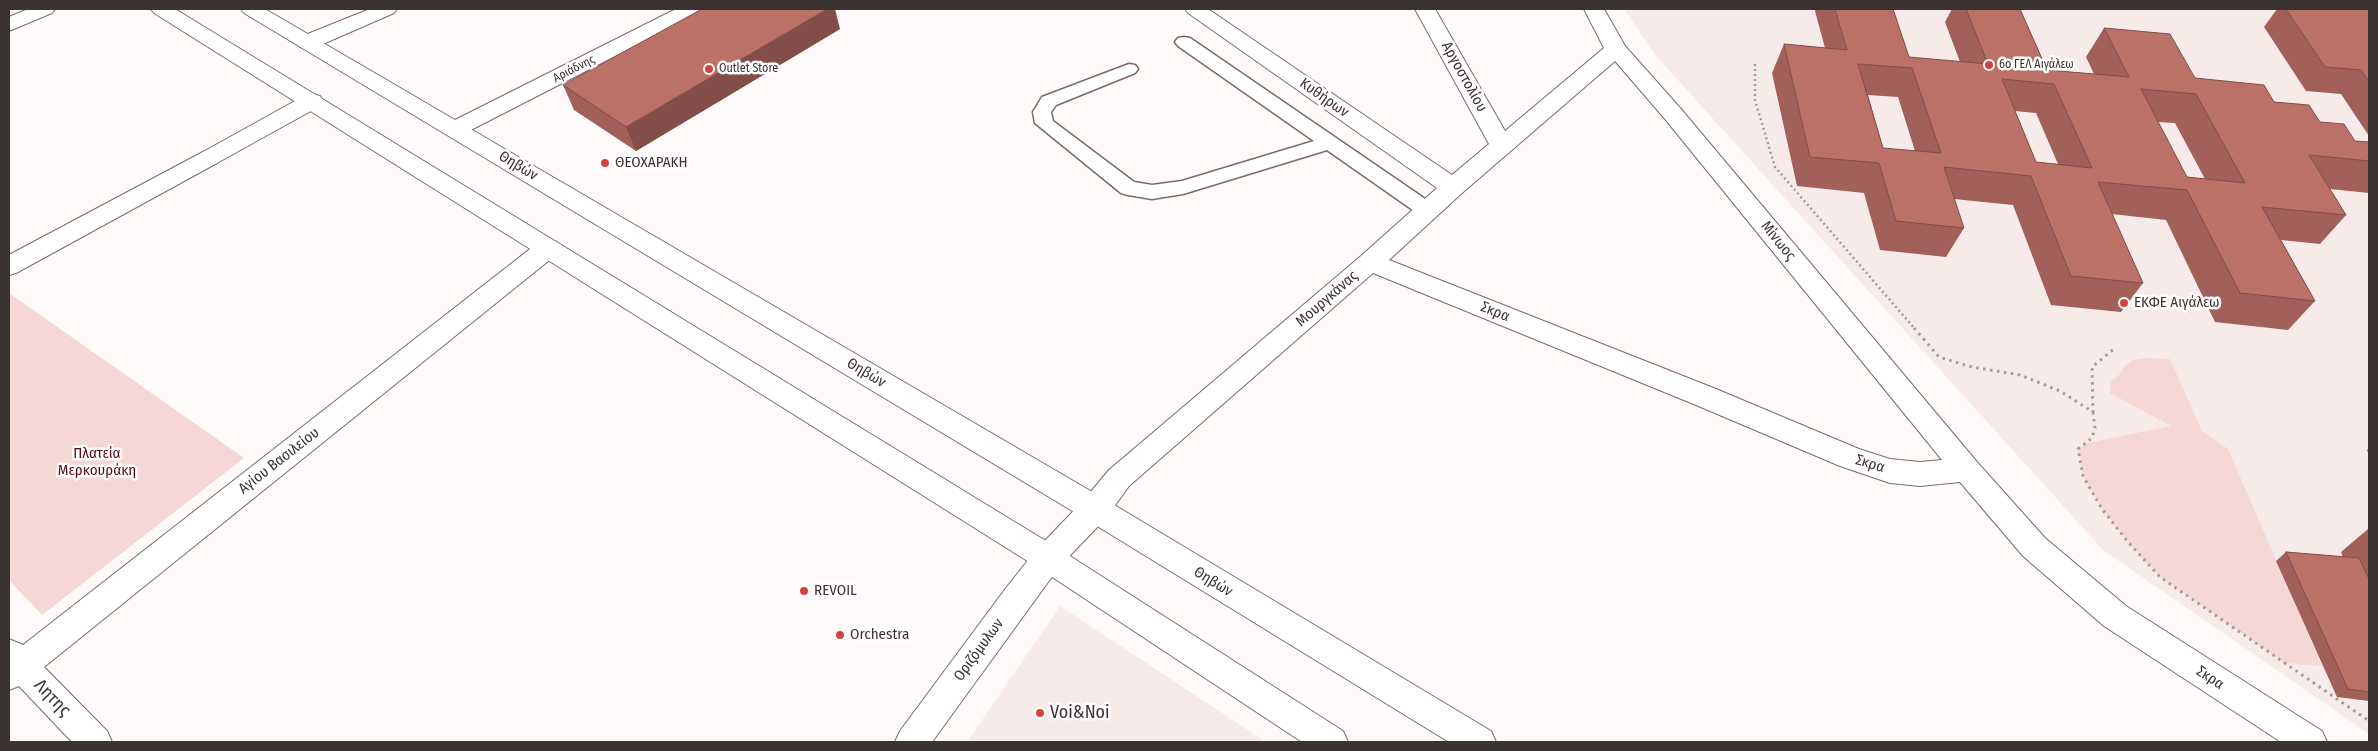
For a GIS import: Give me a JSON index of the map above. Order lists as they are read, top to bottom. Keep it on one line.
{"streets":{"street":["Αριάδνης","Αργοστολίου","Κυθήρων","Θηβών","Μίνωος","Μουργκάνας","Σκρα","Αγίου Βασιλείου","Οριζόμυλων","Λητης"]},"crossings":[["Αριάδνης","Θηβών"],["Αργοστολίου","Μουργκάνας"],["Κυθήρων","Μουργκάνας"],["Θηβών","Μουργκάνας"],["Μίνωος","Μουργκάνας"],["Μίνωος","Σκρα"],["Μουργκάνας","Σκρα"],["Μουργκάνας","Οριζόμυλων"],["Αγίου Βασιλείου","Λητης"]],"parks":["Πλατεία Μερκουράκη"],"places":["6ο ΓΕΛ Αιγάλεω","Outlet Store","ΘΕΟΧΑΡΑΚΗ","ΕΚΦΕ Αιγάλεω","REVOIL","Orchestra","Voi&Noi"]}
